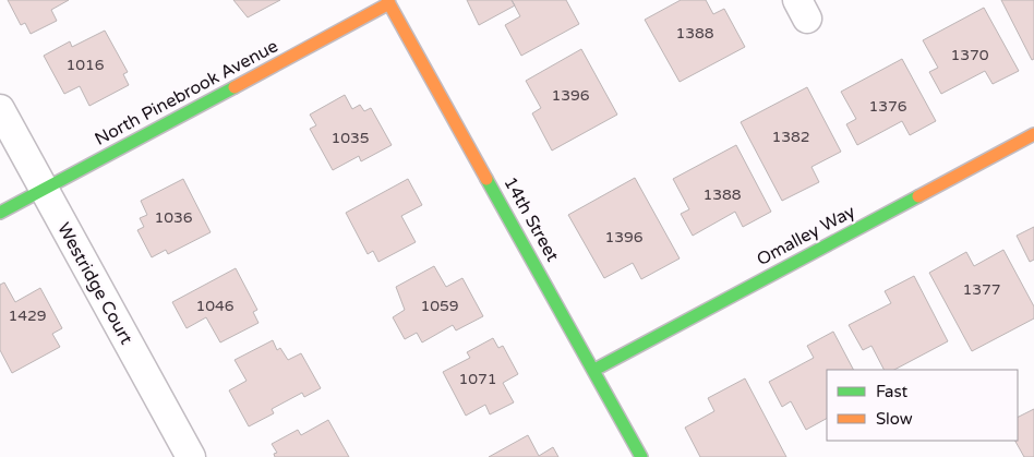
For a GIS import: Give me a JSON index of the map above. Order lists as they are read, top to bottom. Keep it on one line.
{"streets":{"street":["North Pinebrook Avenue","14th Street","Omalley Way","Westridge Court"]},"crossings":[["North Pinebrook Avenue","14th Street"],["North Pinebrook Avenue","Westridge Court"],["14th Street","Omalley Way"]],"house_numbers":["1388","1370","1016","1396","1376","1382","1035","1388","1036","1396","1377","1046","1059","1429","1071"],"legend":["Fast","Slow"]}
